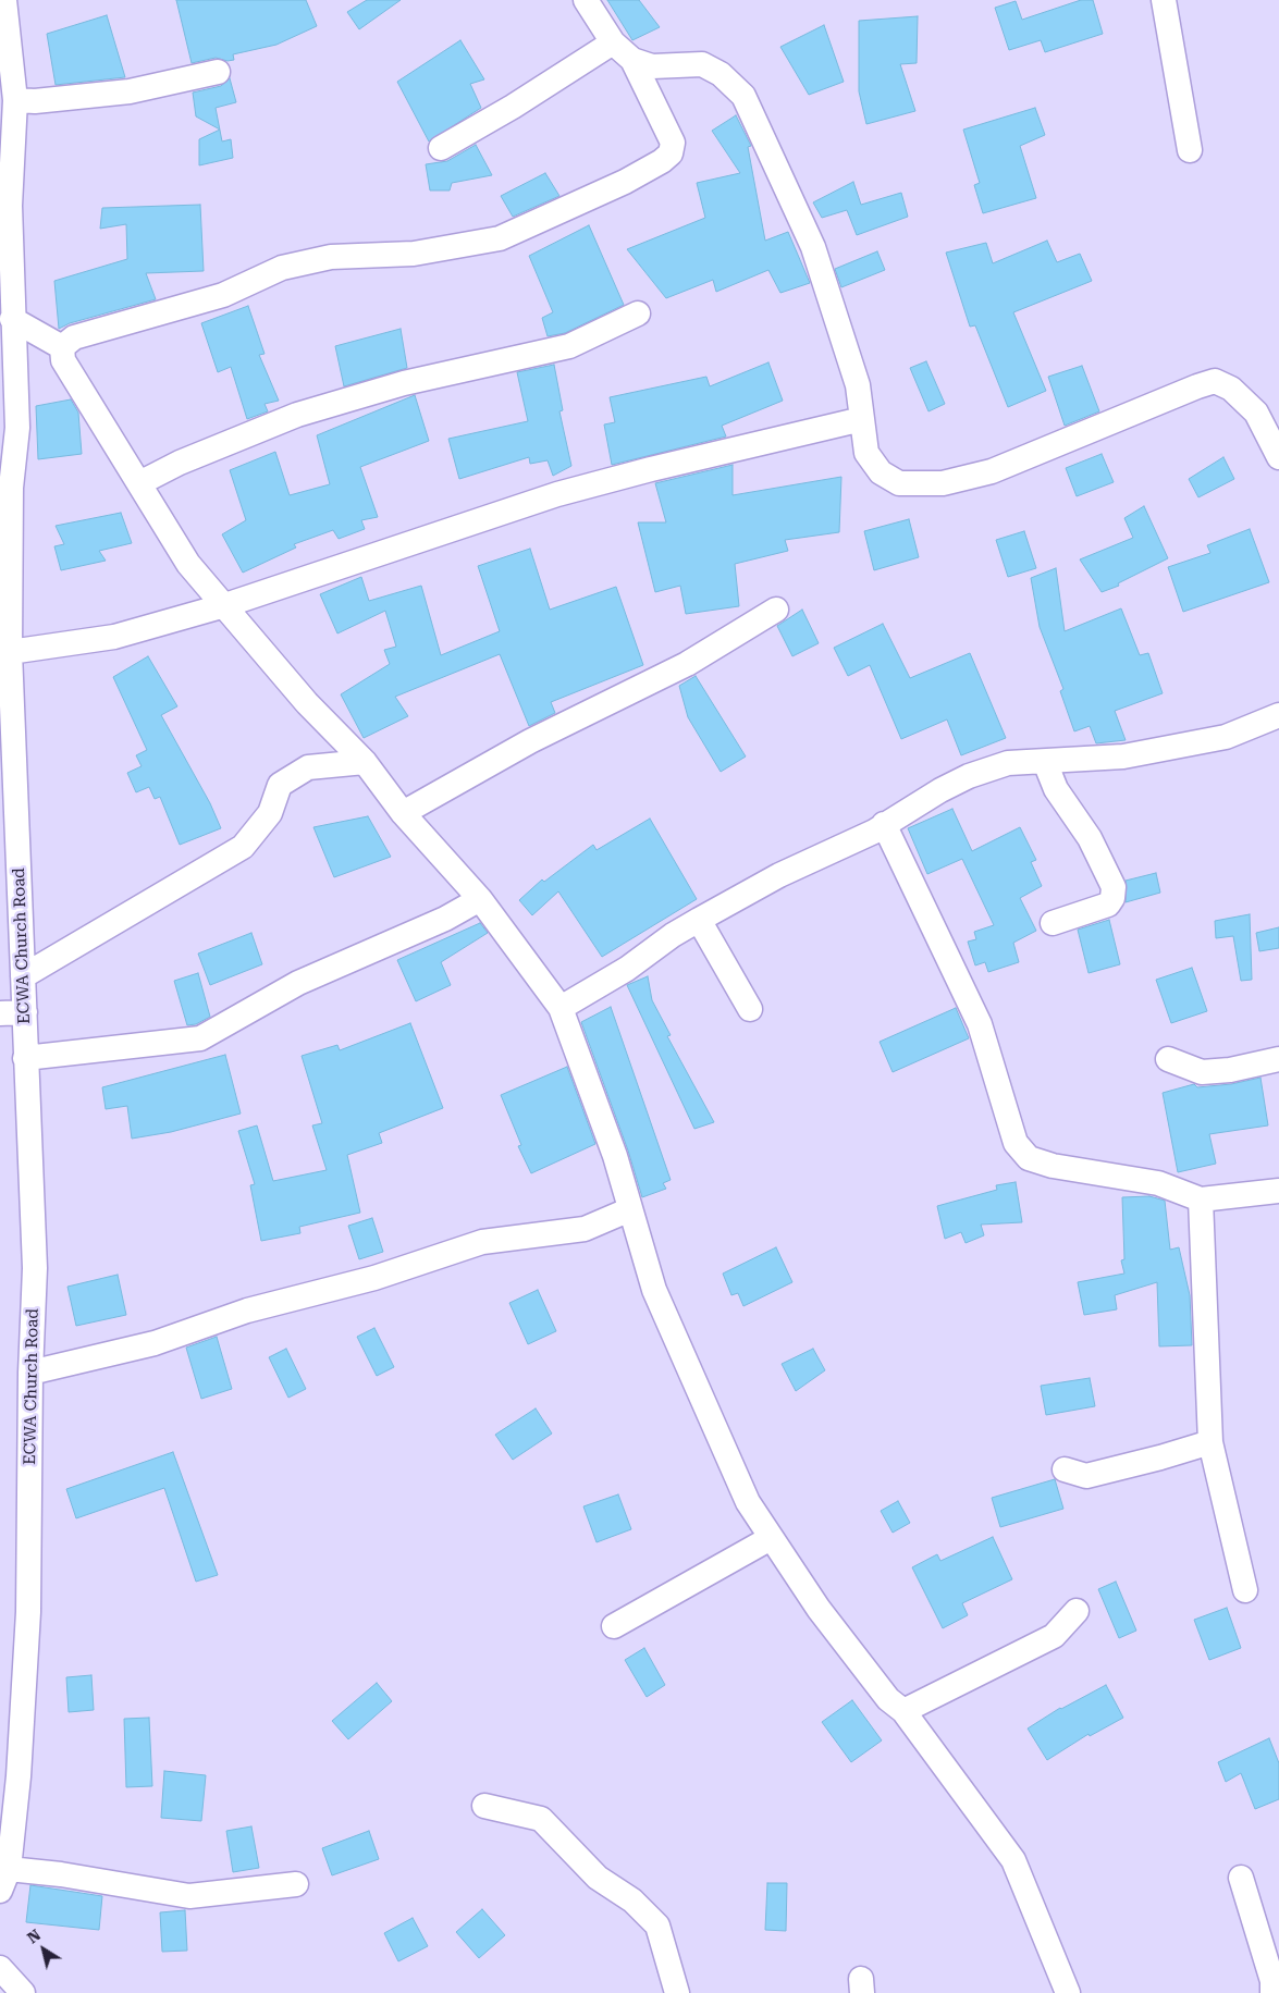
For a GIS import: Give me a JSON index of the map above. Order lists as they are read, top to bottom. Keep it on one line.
{"streets":{"street":["ECWA Church Road"]},"north":"top left"}
